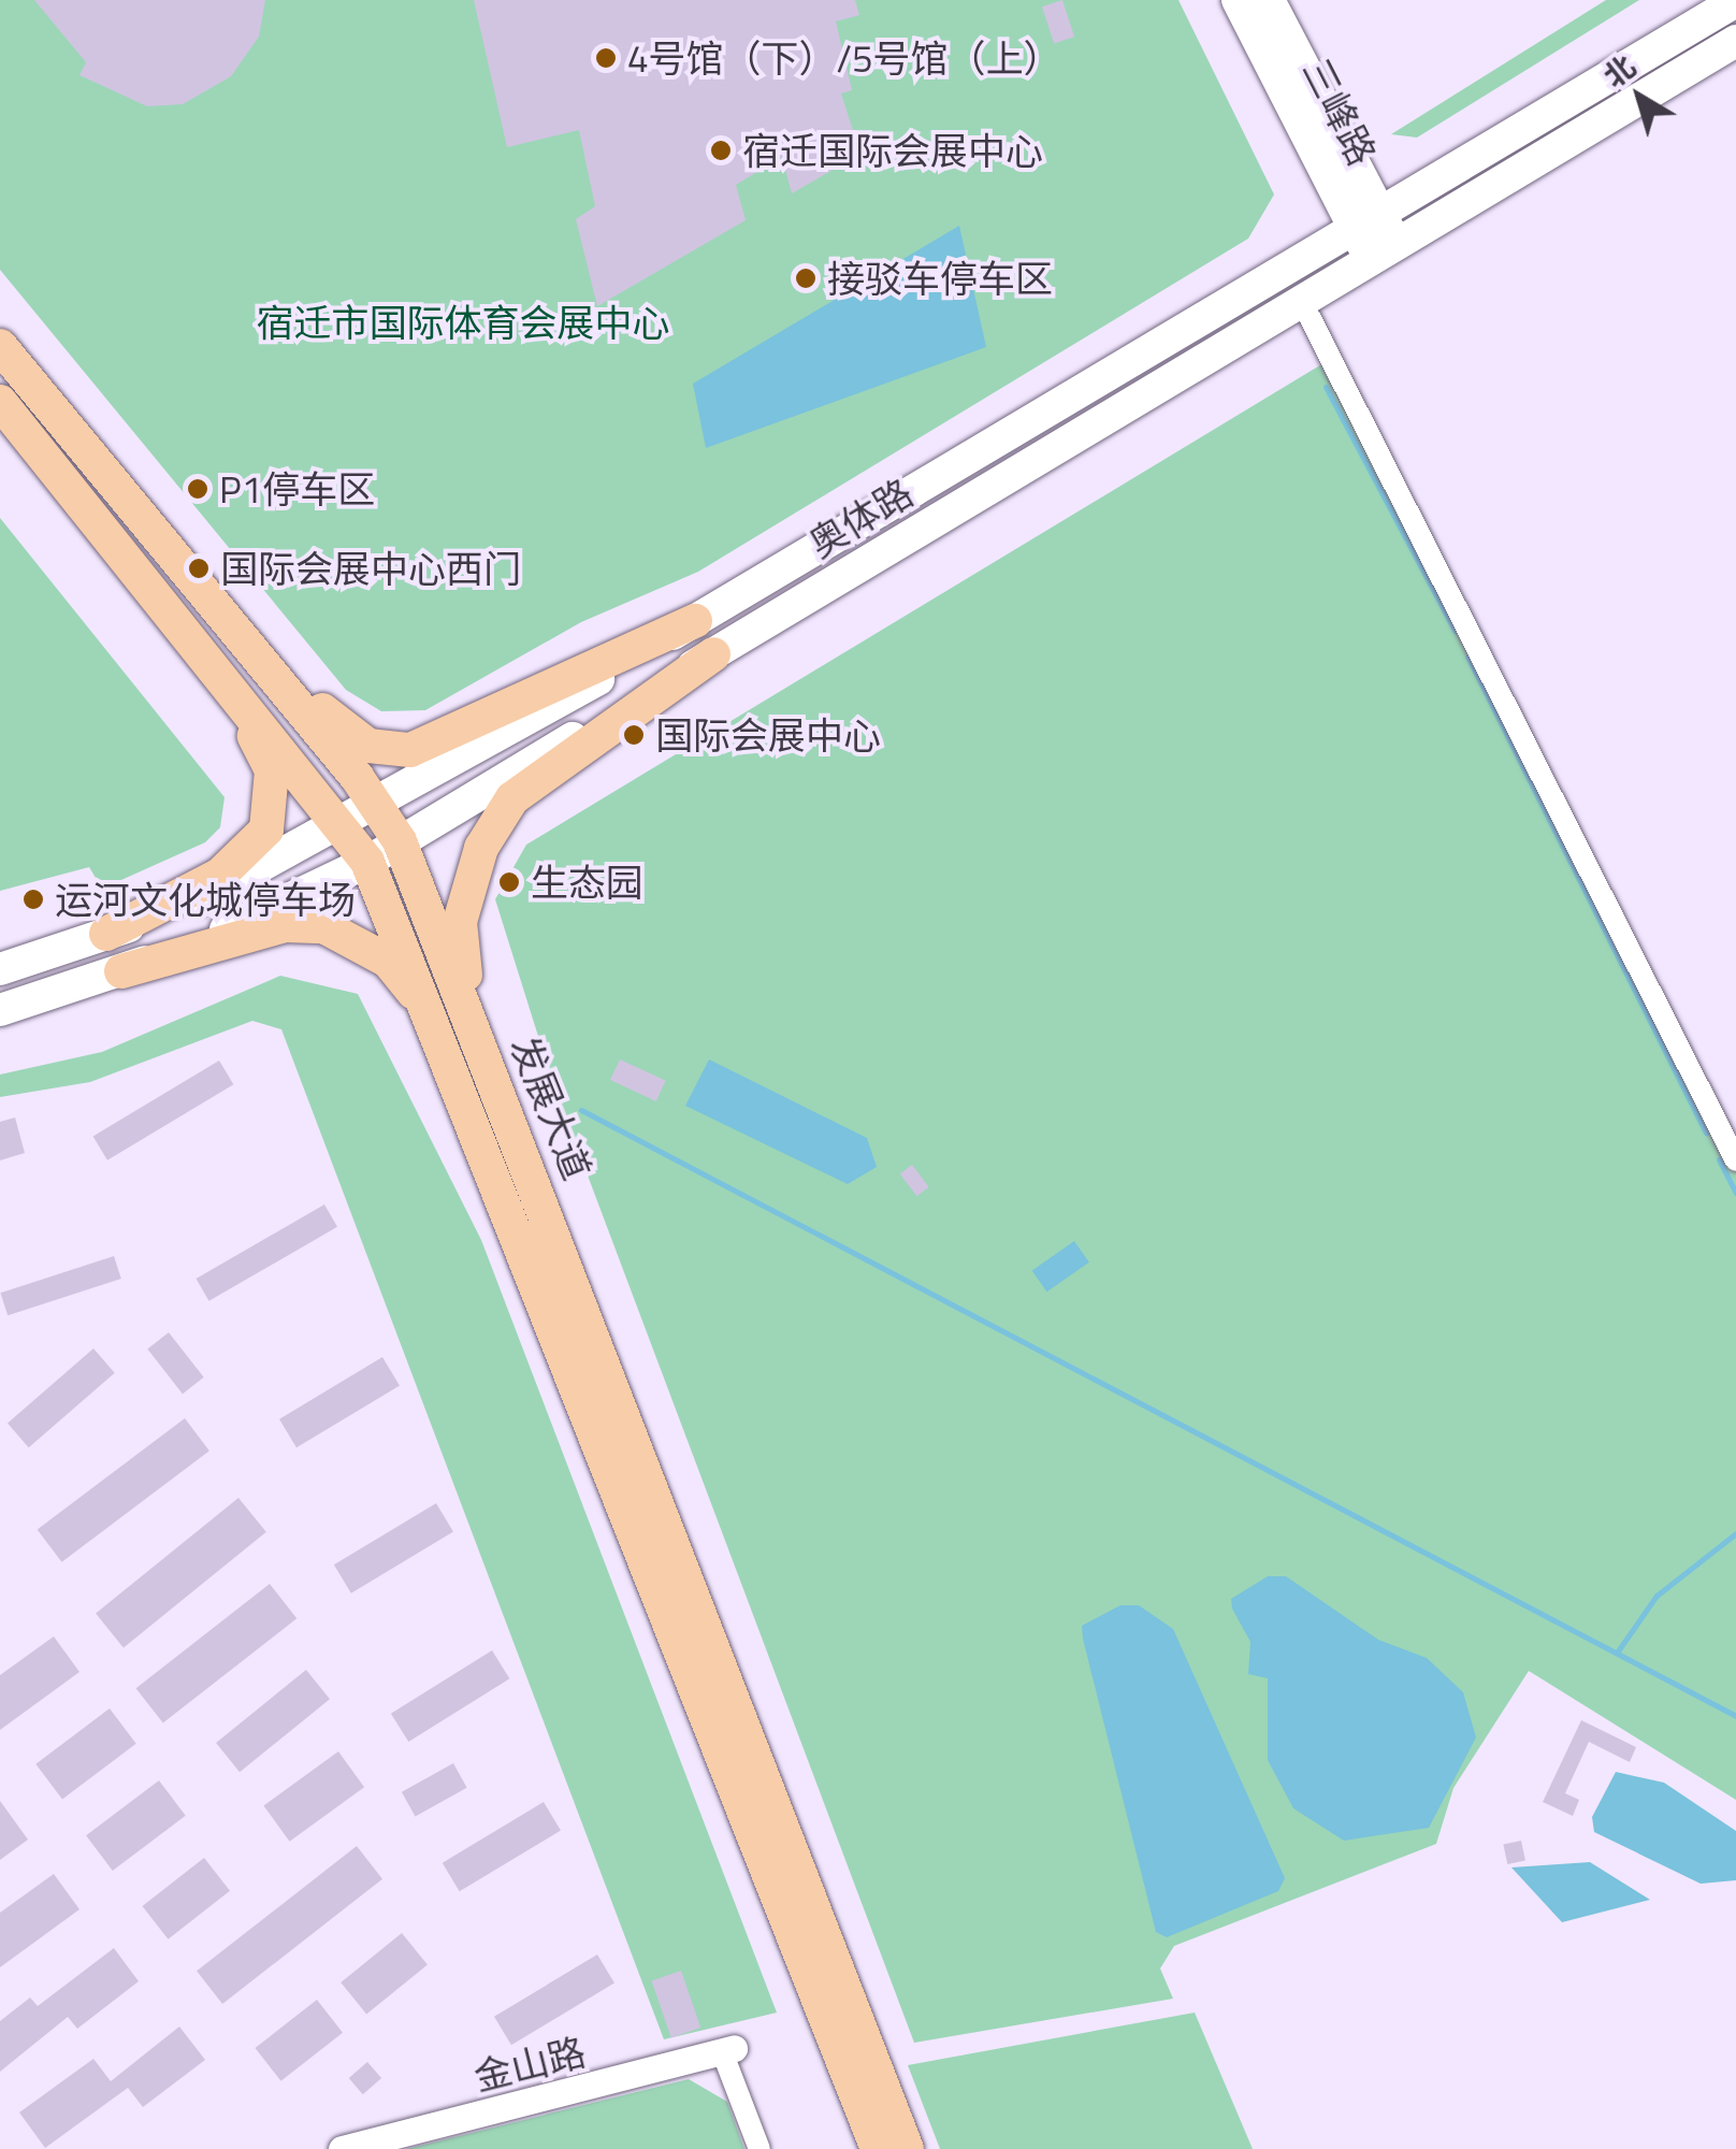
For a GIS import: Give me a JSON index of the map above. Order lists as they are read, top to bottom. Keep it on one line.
{"streets":{"main road":["三峰路","奥体路","发展大道"],"street":["金山路"]},"crossings":[["三峰路","奥体路"],["奥体路","发展大道"]],"parks":["宿迁市国际体育会展中心"],"places":["4号馆（下）/5号馆（上）","宿迁国际会展中心","接驳车停车区","P1停车区","国际会展中心西门","国际会展中心","生态园","运河文化城停车场"],"north":"top left"}
